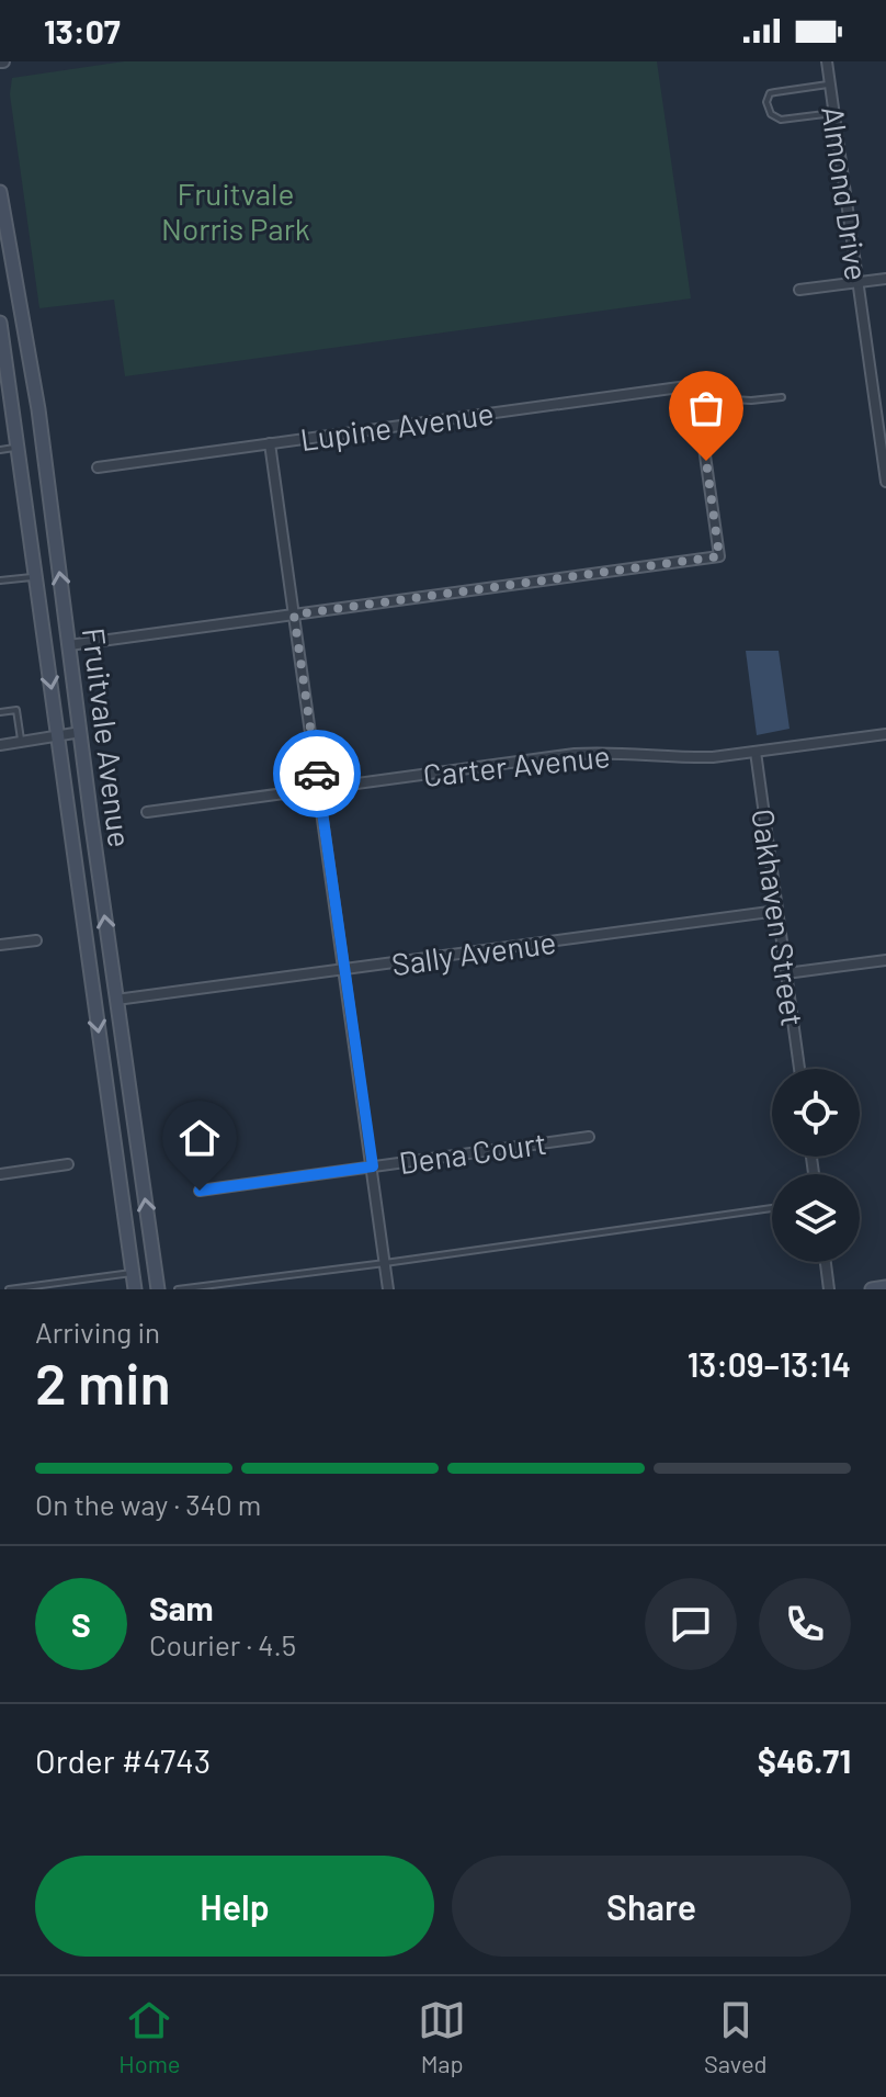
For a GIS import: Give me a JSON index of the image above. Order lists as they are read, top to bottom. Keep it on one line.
{"streets":{"main road":["Fruitvale Avenue"],"street":["Almond Drive","Lupine Avenue","Carter Avenue","Oakhaven Street","Sally Avenue","Dena Court"]},"crossings":[["Fruitvale Avenue","Sally Avenue"],["Carter Avenue","Oakhaven Street"],["Oakhaven Street","Sally Avenue"]],"parks":["Fruitvale Norris Park"],"page":{"status":"13:07","heading":["2 min","Arriving in","13:09–13:14"],"panel":["Sam","Courier · 4.5","Order #4743","$46.71"],"bar":"On the way · 340 m","round":"S","buttons":["Help","Share"],"tabs":["Home","Map","Saved"]}}
